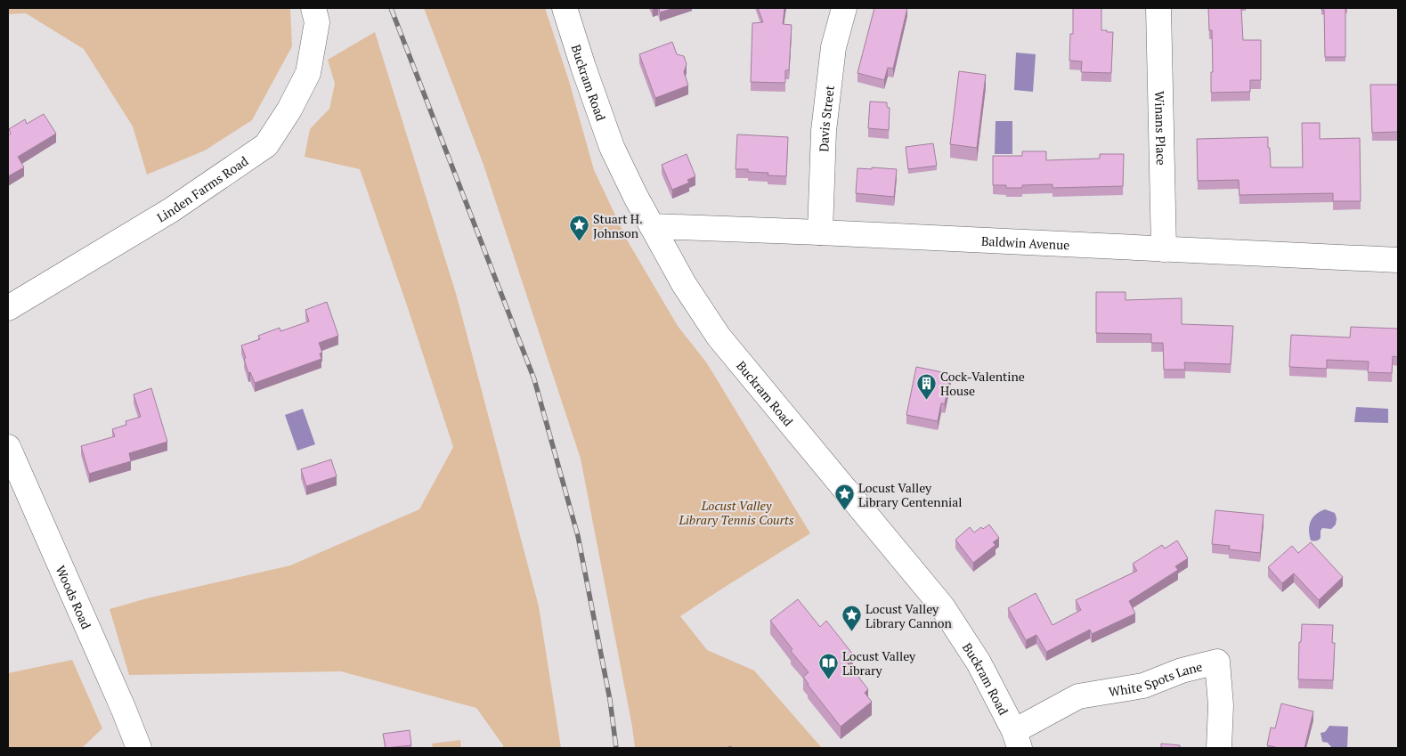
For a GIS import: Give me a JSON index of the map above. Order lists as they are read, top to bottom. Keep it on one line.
{"streets":{"street":["Buckram Road","Davis Street","Winans Place","Linden Farms Road","Baldwin Avenue","Woods Road","White Spots Lane"]},"crossings":[["Buckram Road","Baldwin Avenue"],["Buckram Road","White Spots Lane"],["Davis Street","Baldwin Avenue"],["Winans Place","Baldwin Avenue"]],"parks":["Locust Valley Library Tennis Courts"],"places":{"place":["Stuart H. Johnson","Locust Valley Library Centennial","Locust Valley Library Cannon"],"building":["Cock-Valentine House"],"library":["Locust Valley Library"]}}
